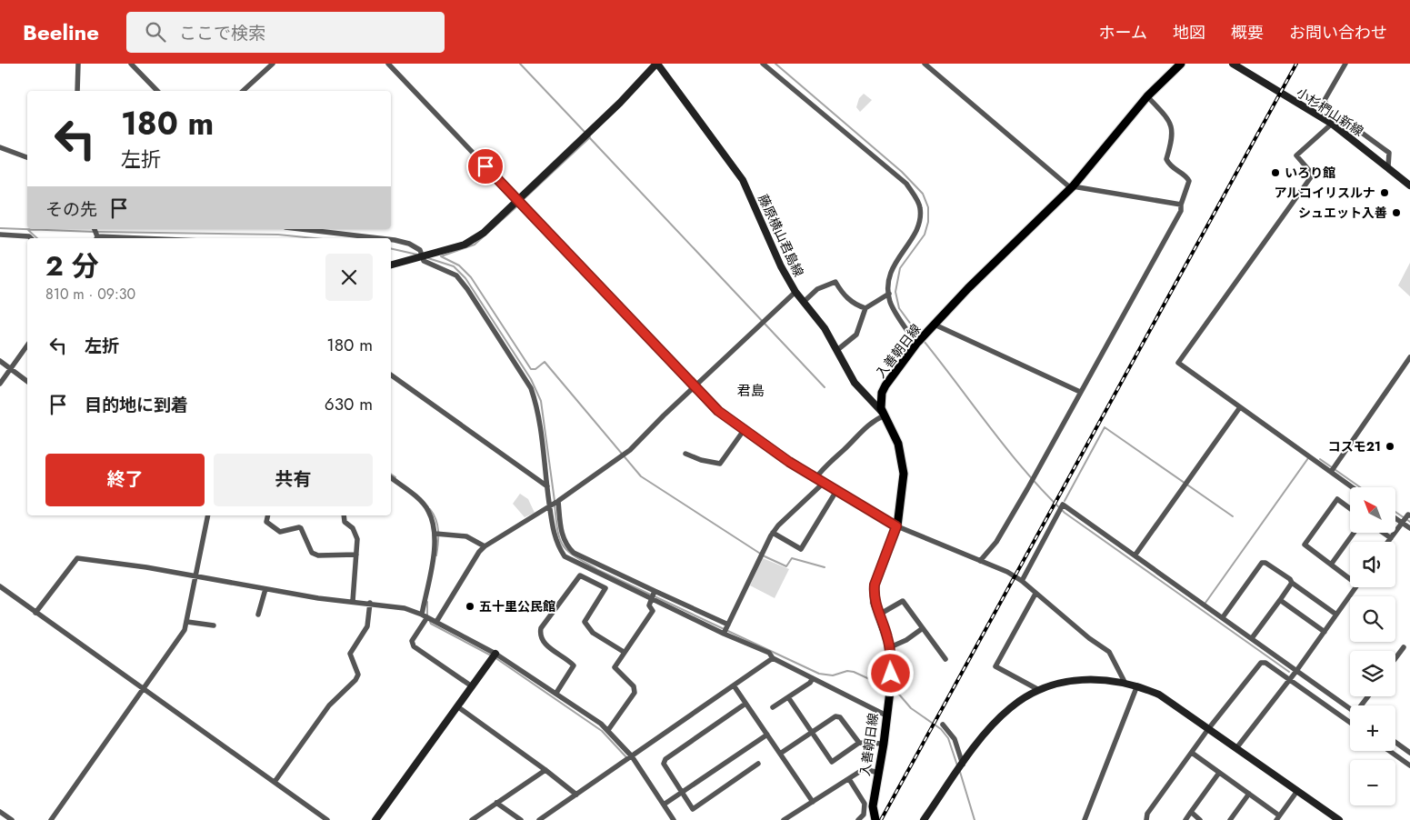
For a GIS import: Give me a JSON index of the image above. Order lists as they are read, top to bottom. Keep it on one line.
{"streets":{"main road":["入善朝日線"],"street":["小杉椚山新線","藤原横山君島線"]},"crossings":[["藤原横山君島線","入善朝日線"]],"districts":["君島"],"places":["いろり館","アルコイリスルナ","シュエット入善","コスモ21","五十里公民館"],"north":"top left","page":{"header":"Beeline","search":"ここで検索","nav":["ホーム","地図","概要","お問い合わせ"],"turn":["180 m","左折"],"then":"その先","heading":["2 分","810 m · 09:30"],"list":[{"name":"左折","value":"180 m"},{"name":"目的地に到着","value":"630 m"}],"buttons":["終了","共有"],"map_buttons":["+","−"]}}
